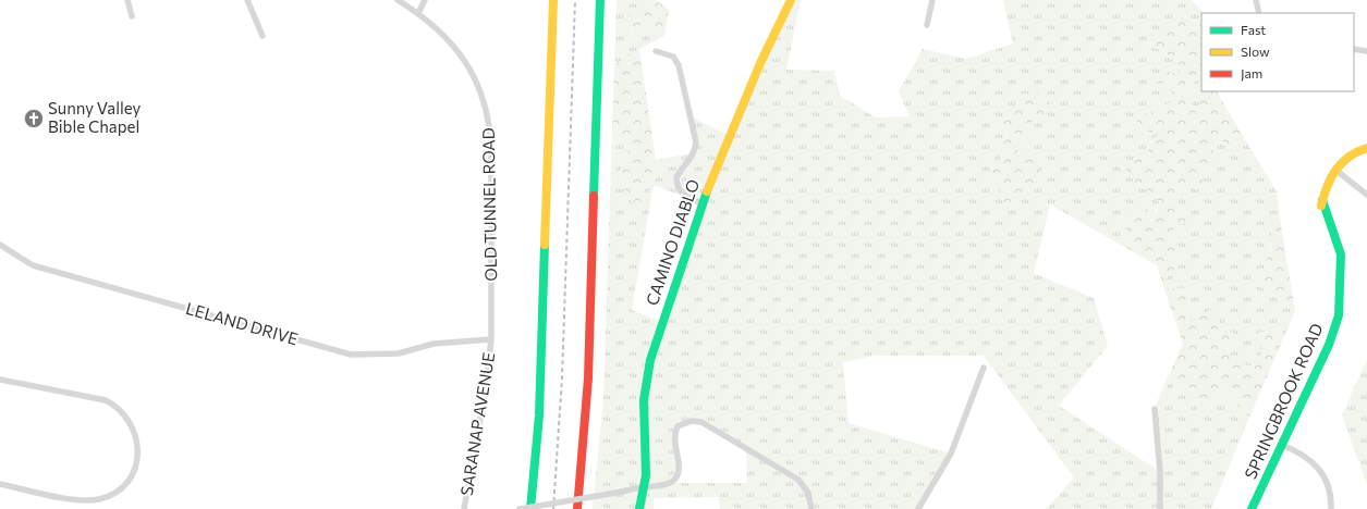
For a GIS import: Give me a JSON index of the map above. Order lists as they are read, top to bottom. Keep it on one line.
{"streets":{"main road":["CAMINO DIABLO","SPRINGBROOK ROAD"],"street":["OLD TUNNEL ROAD","LELAND DRIVE","SARANAP AVENUE"]},"crossings":[["OLD TUNNEL ROAD","LELAND DRIVE"],["OLD TUNNEL ROAD","SARANAP AVENUE"],["LELAND DRIVE","SARANAP AVENUE"]],"places":{"church":["Sunny Valley Bible Chapel"]},"legend":["Fast","Slow","Jam"]}
